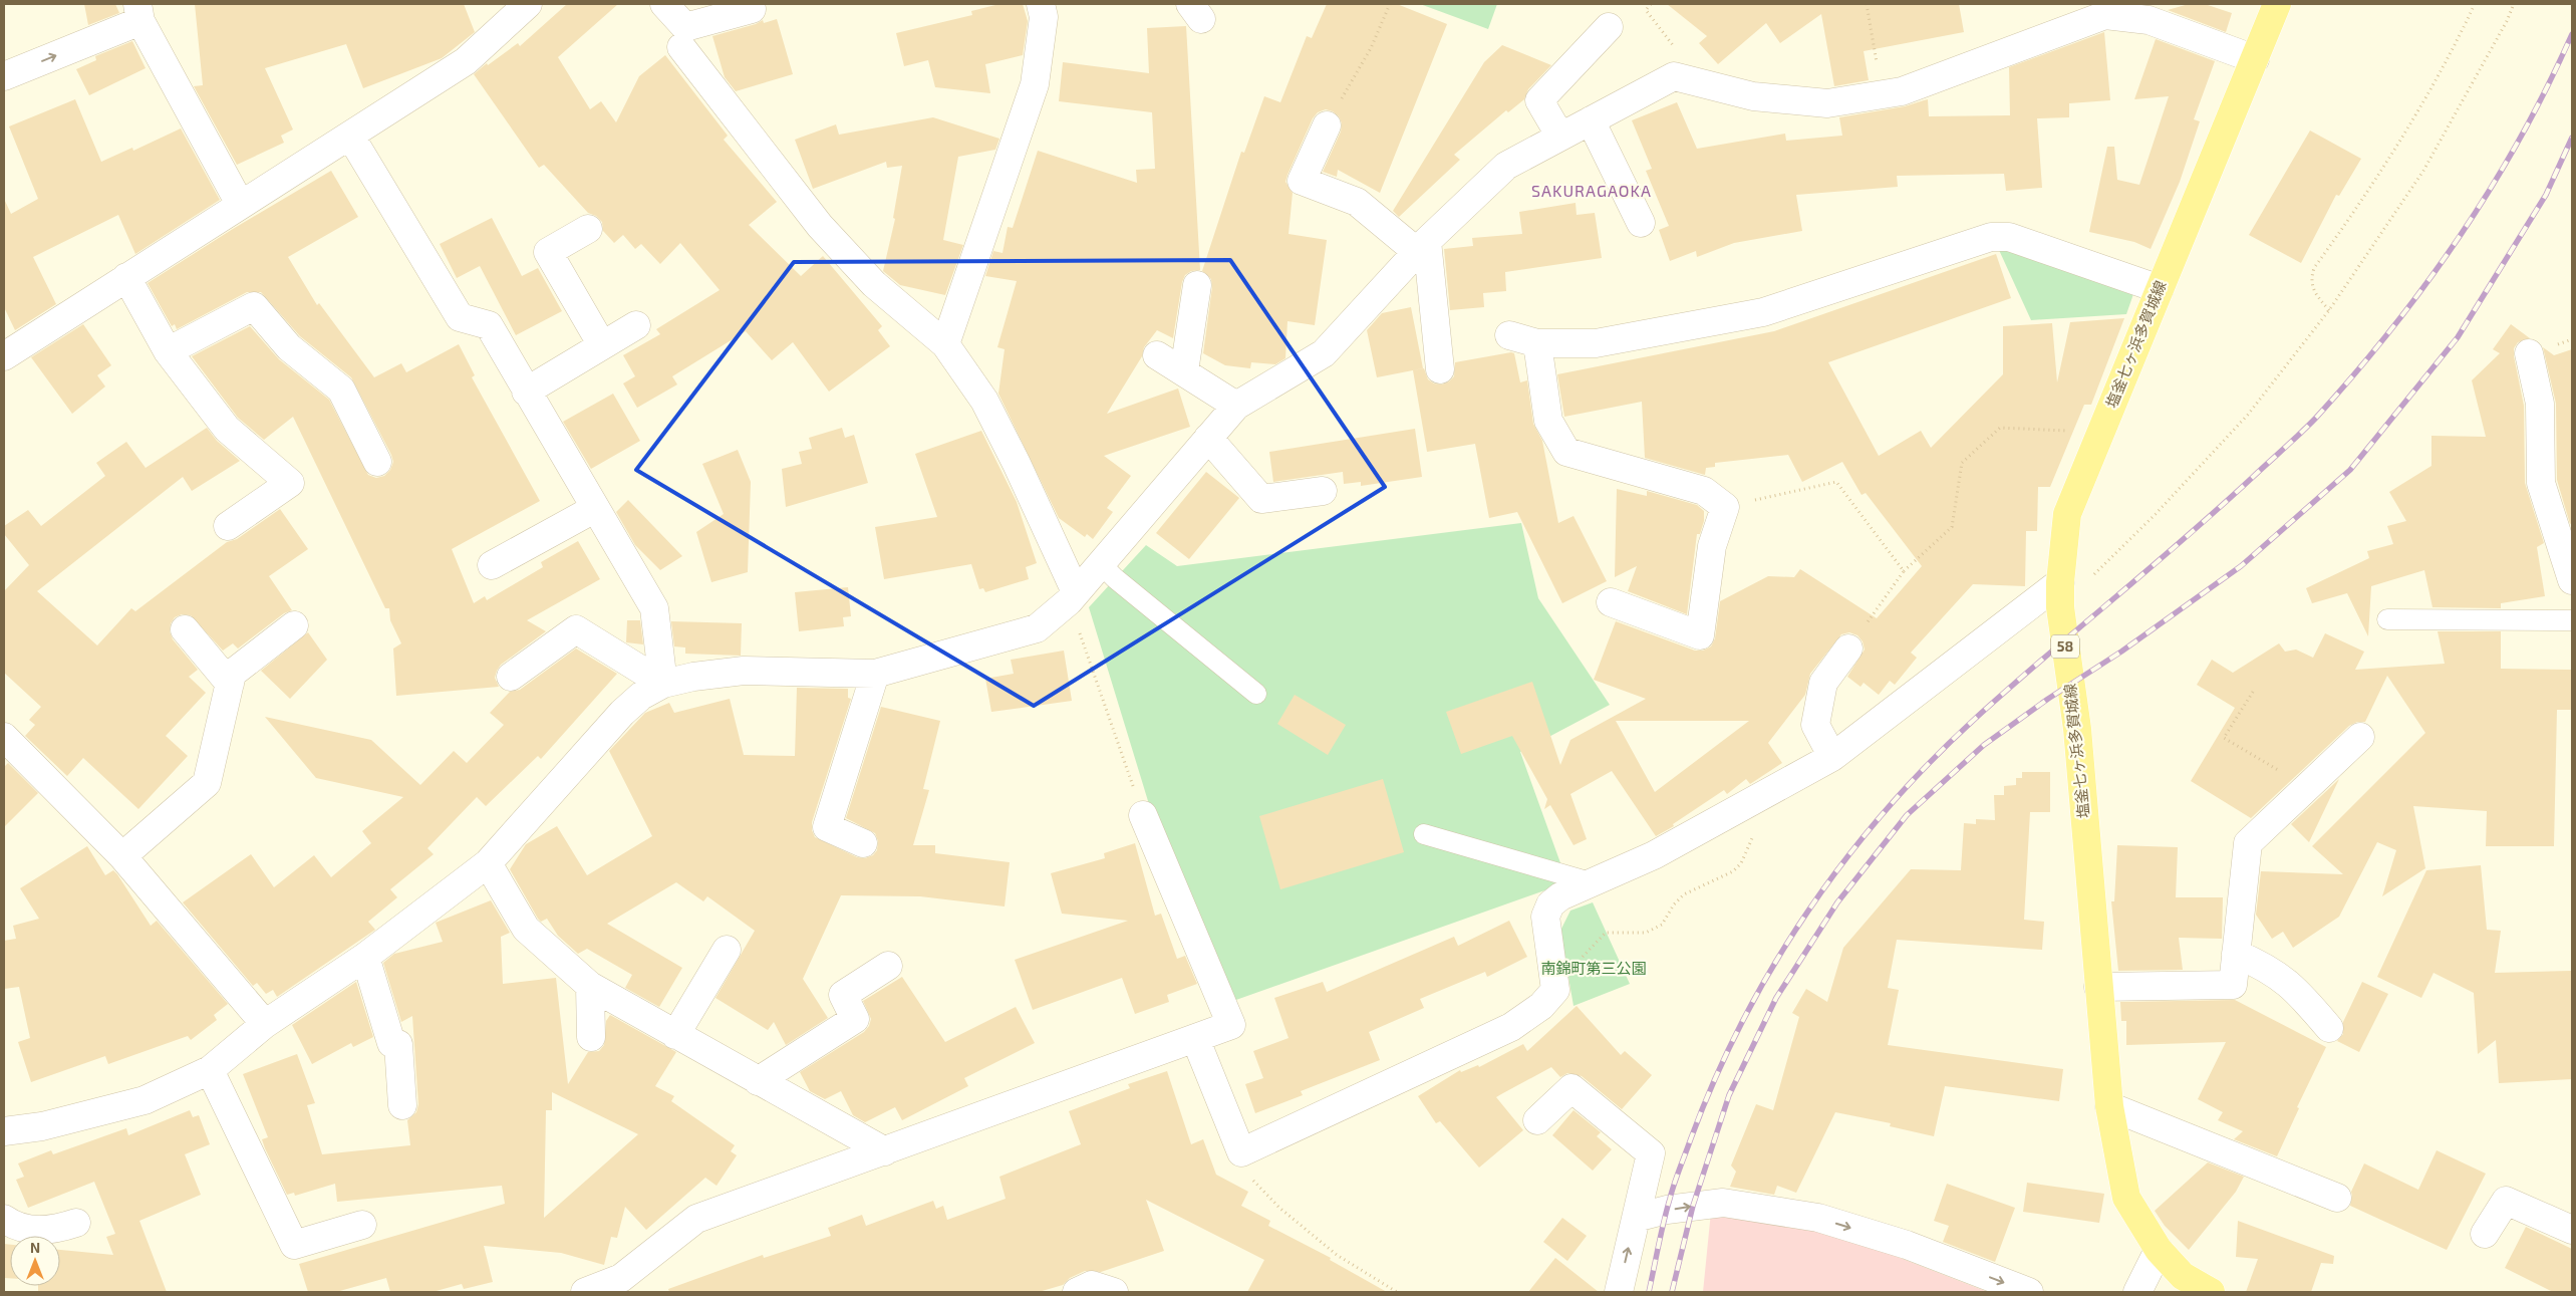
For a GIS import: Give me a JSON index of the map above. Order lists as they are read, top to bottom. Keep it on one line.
{"streets":{"main road":["塩釜七ヶ浜多賀城線","58"]},"districts":["SAKURAGAOKA"],"parks":["南錦町第三公園"],"north":"top"}
